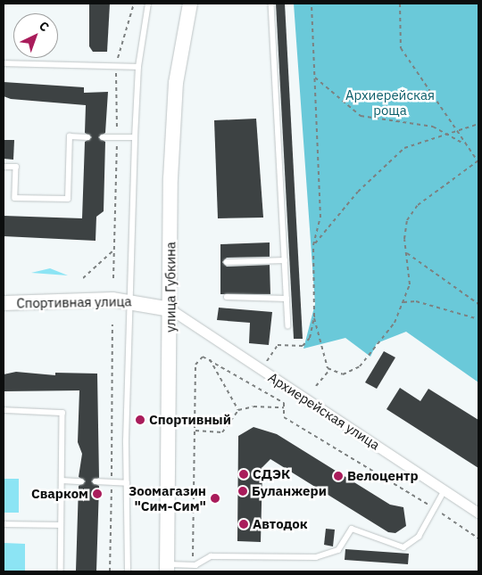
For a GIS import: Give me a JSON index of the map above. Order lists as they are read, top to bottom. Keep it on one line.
{"streets":{"main road":["улица Губкина","Спортивная улица"],"street":["Архиерейская улица"]},"crossings":[["улица Губкина","Спортивная улица"],["улица Губкина","Архиерейская улица"],["Спортивная улица","Архиерейская улица"]],"parks":["Архиерейская роща"],"places":["Спортивный","СДЭК","Велоцентр","Буланжери","Сварком","Зоомагазин \"Сим-Сим\"","Автодок"],"north":"top right"}
